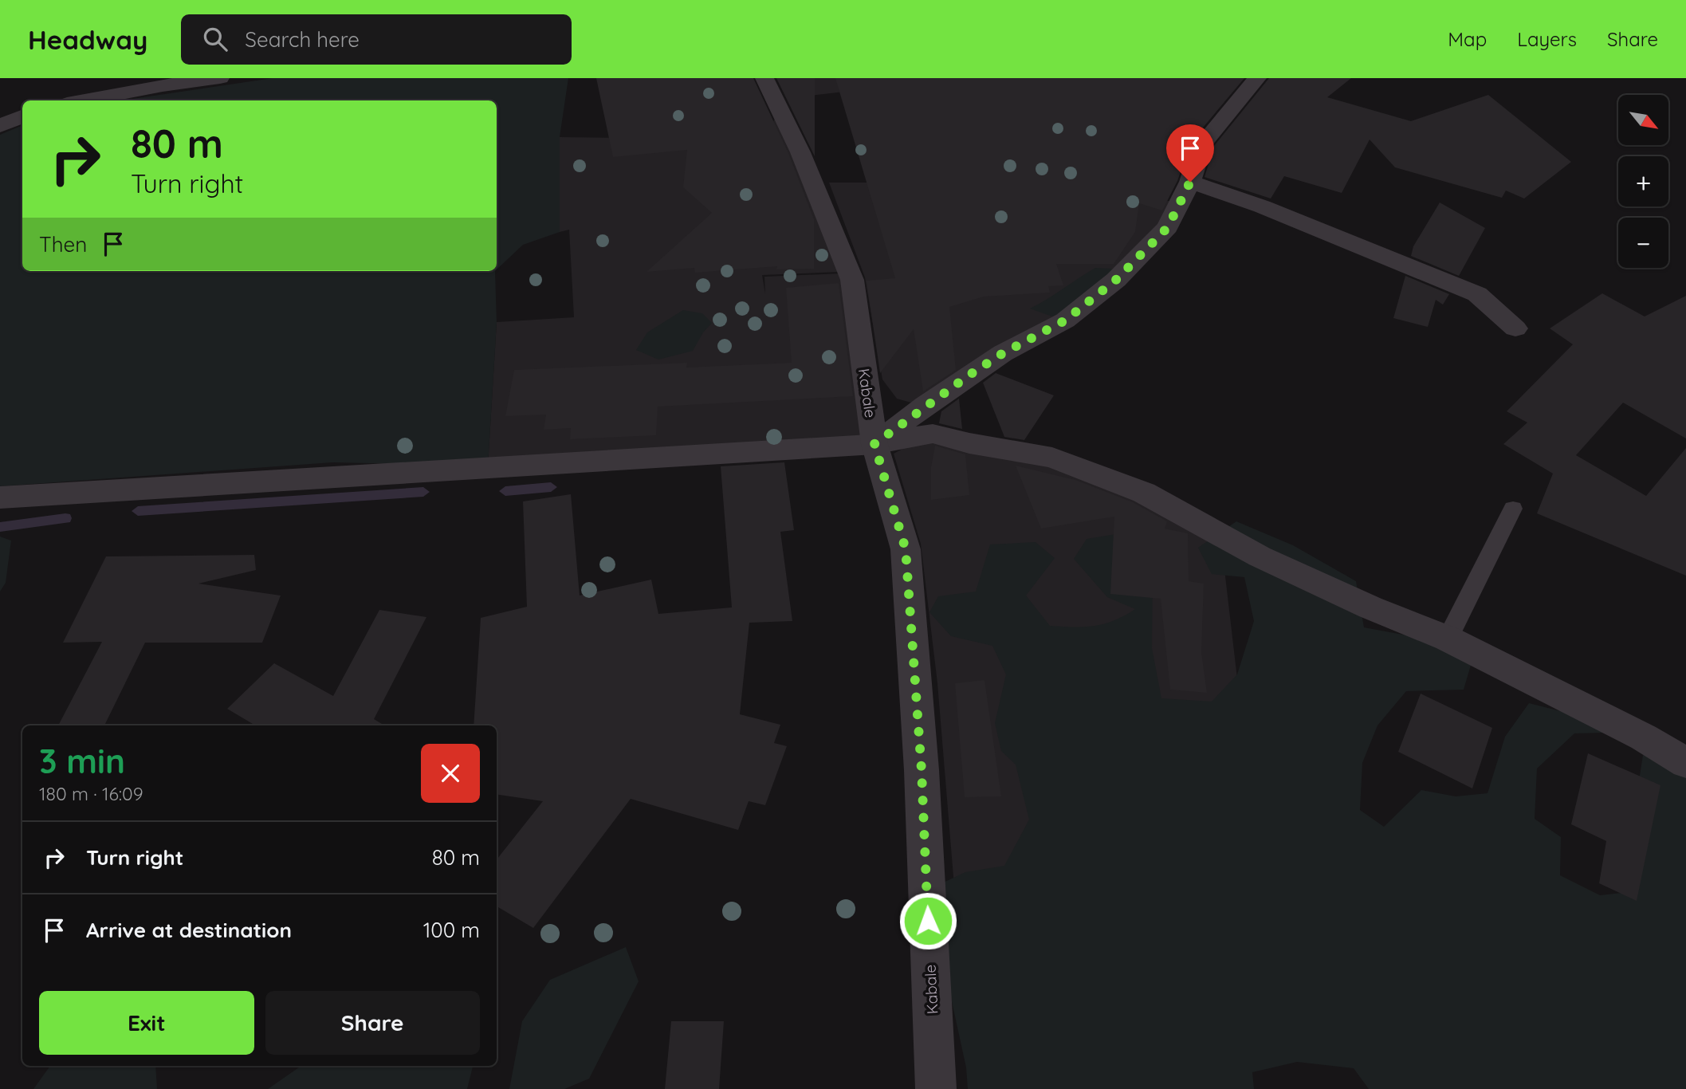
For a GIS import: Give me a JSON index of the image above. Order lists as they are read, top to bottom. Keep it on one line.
{"streets":{"street":["Kabale"]},"north":"bottom right","page":{"header":"Headway","search":"Search here","nav":["Map","Layers","Share"],"map_buttons":["+","−"],"turn":["80 m","Turn right"],"then":"Then","heading":["3 min","180 m · 16:09"],"list":[{"name":"Turn right","value":"80 m"},{"name":"Arrive at destination","value":"100 m"}],"buttons":["Exit","Share"]}}
